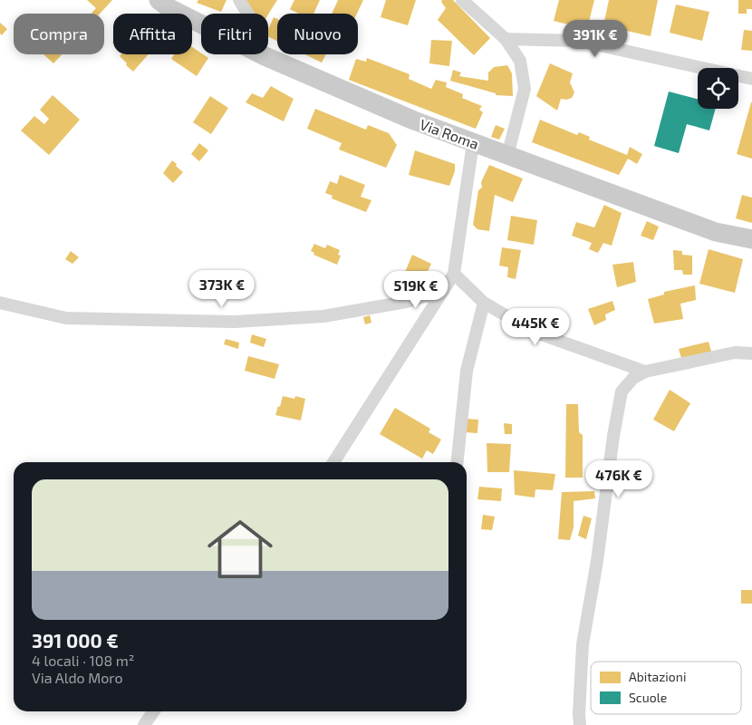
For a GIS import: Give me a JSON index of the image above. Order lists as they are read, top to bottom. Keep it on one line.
{"streets":{"main road":["Via Roma"]},"legend":["Abitazioni","Scuole"],"page":{"chip":["Compra","Affitta","Filtri","Nuovo"],"price":["391K €","373K €","519K €","445K €","476K €"],"list":[{"name":"391 000 €","note":"4 locali · 108 m² · Via Aldo Moro"}]}}
